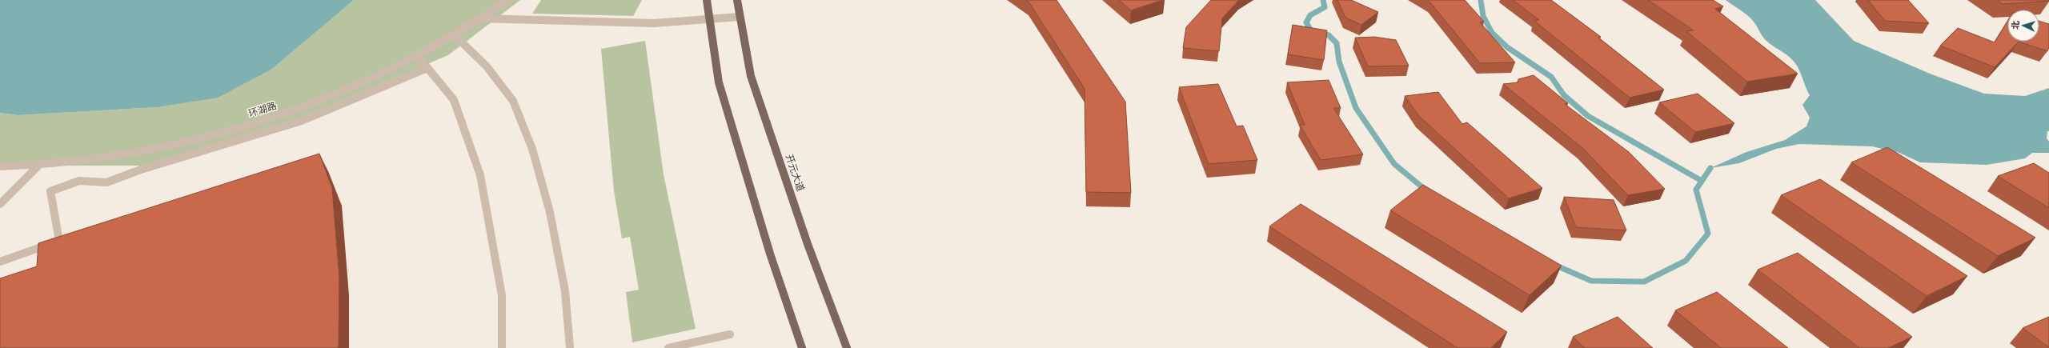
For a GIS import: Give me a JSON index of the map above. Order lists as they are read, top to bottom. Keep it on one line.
{"streets":{"main road":["开元大道"],"street":["环湖路"]},"north":"left"}
